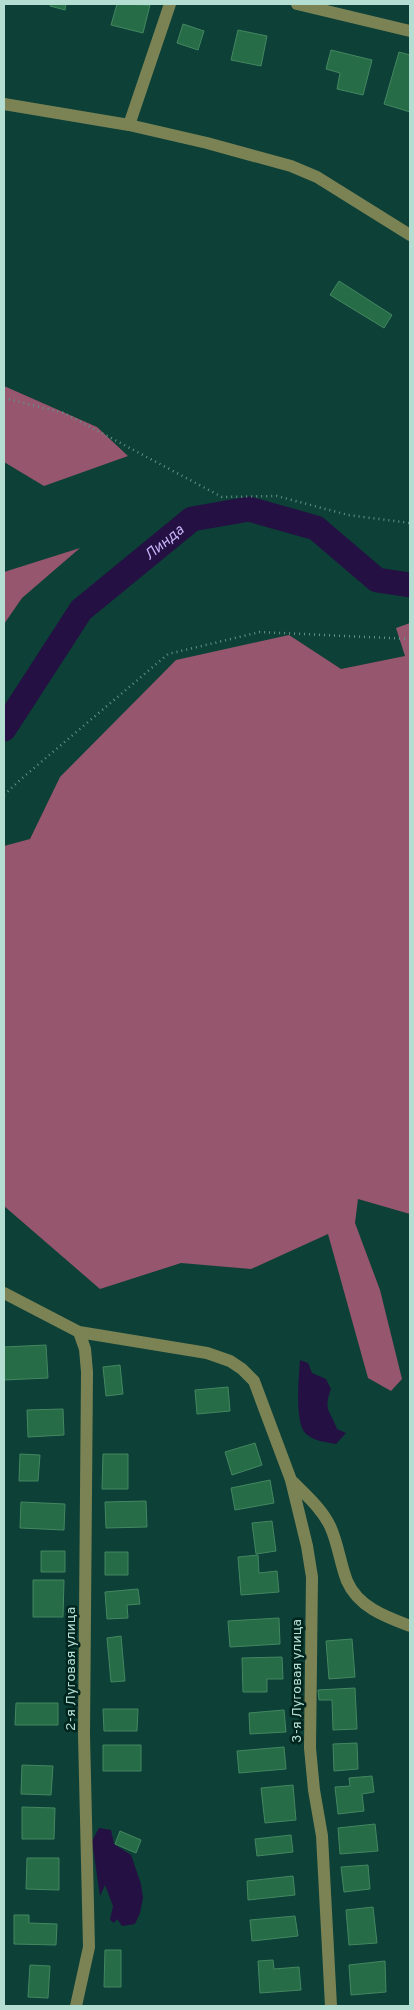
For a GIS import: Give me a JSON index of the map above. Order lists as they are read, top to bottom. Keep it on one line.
{"streets":{"street":["2-я Луговая улица","3-я Луговая улица"]},"crossings":[["2-я Луговая улица","3-я Луговая улица"]],"water":["Линда"]}
